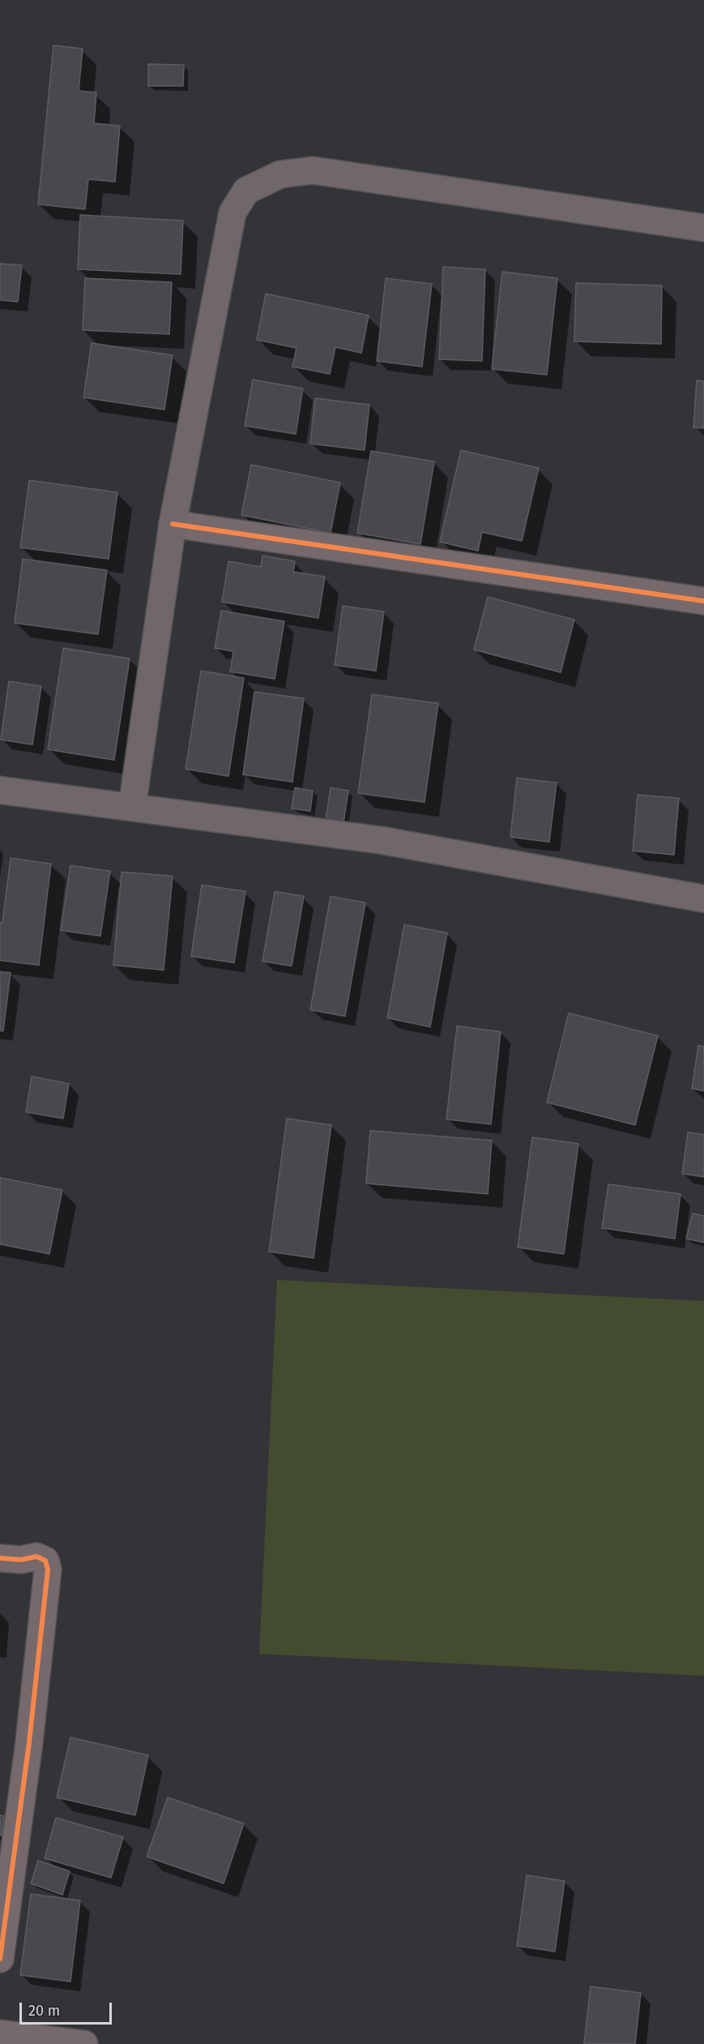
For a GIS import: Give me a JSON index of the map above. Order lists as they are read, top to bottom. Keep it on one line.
{"scale_bar":"20 m"}
